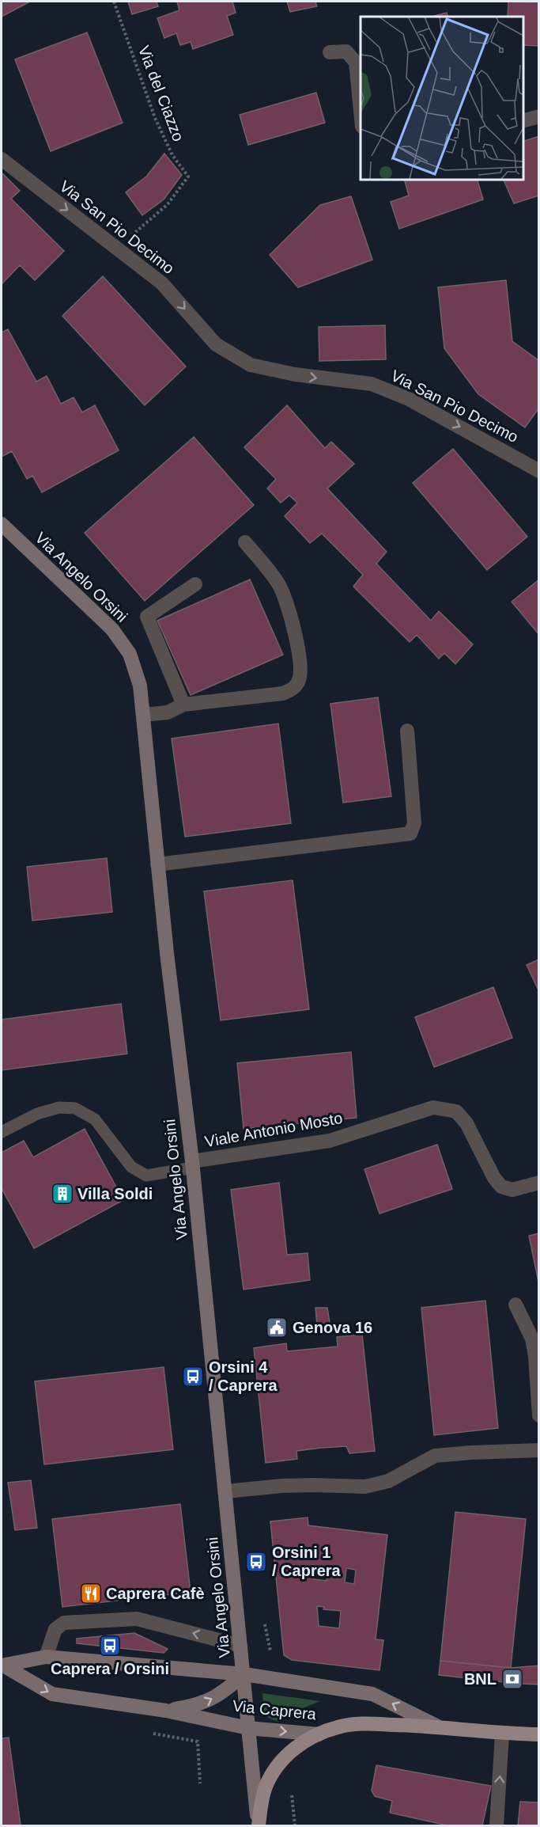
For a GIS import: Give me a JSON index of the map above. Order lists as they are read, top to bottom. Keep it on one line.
{"streets":{"main road":["Via Caprera"],"street":["Via San Pio Decimo","Via Angelo Orsini","Viale Antonio Mosto"],"path":["Via del Ciazzo"]},"crossings":[["Via del Ciazzo","Via San Pio Decimo"],["Via Angelo Orsini","Viale Antonio Mosto"],["Via Angelo Orsini","Via Caprera"]],"one_way":["Via San Pio Decimo"],"places":{"building":["Villa Soldi"],"public building":["Genova 16"],"bus stop":["Orsini 4 / Caprera","Orsini 1 / Caprera","Caprera / Orsini"],"restaurant":["Caprera Cafè"],"bank":["BNL"]}}
